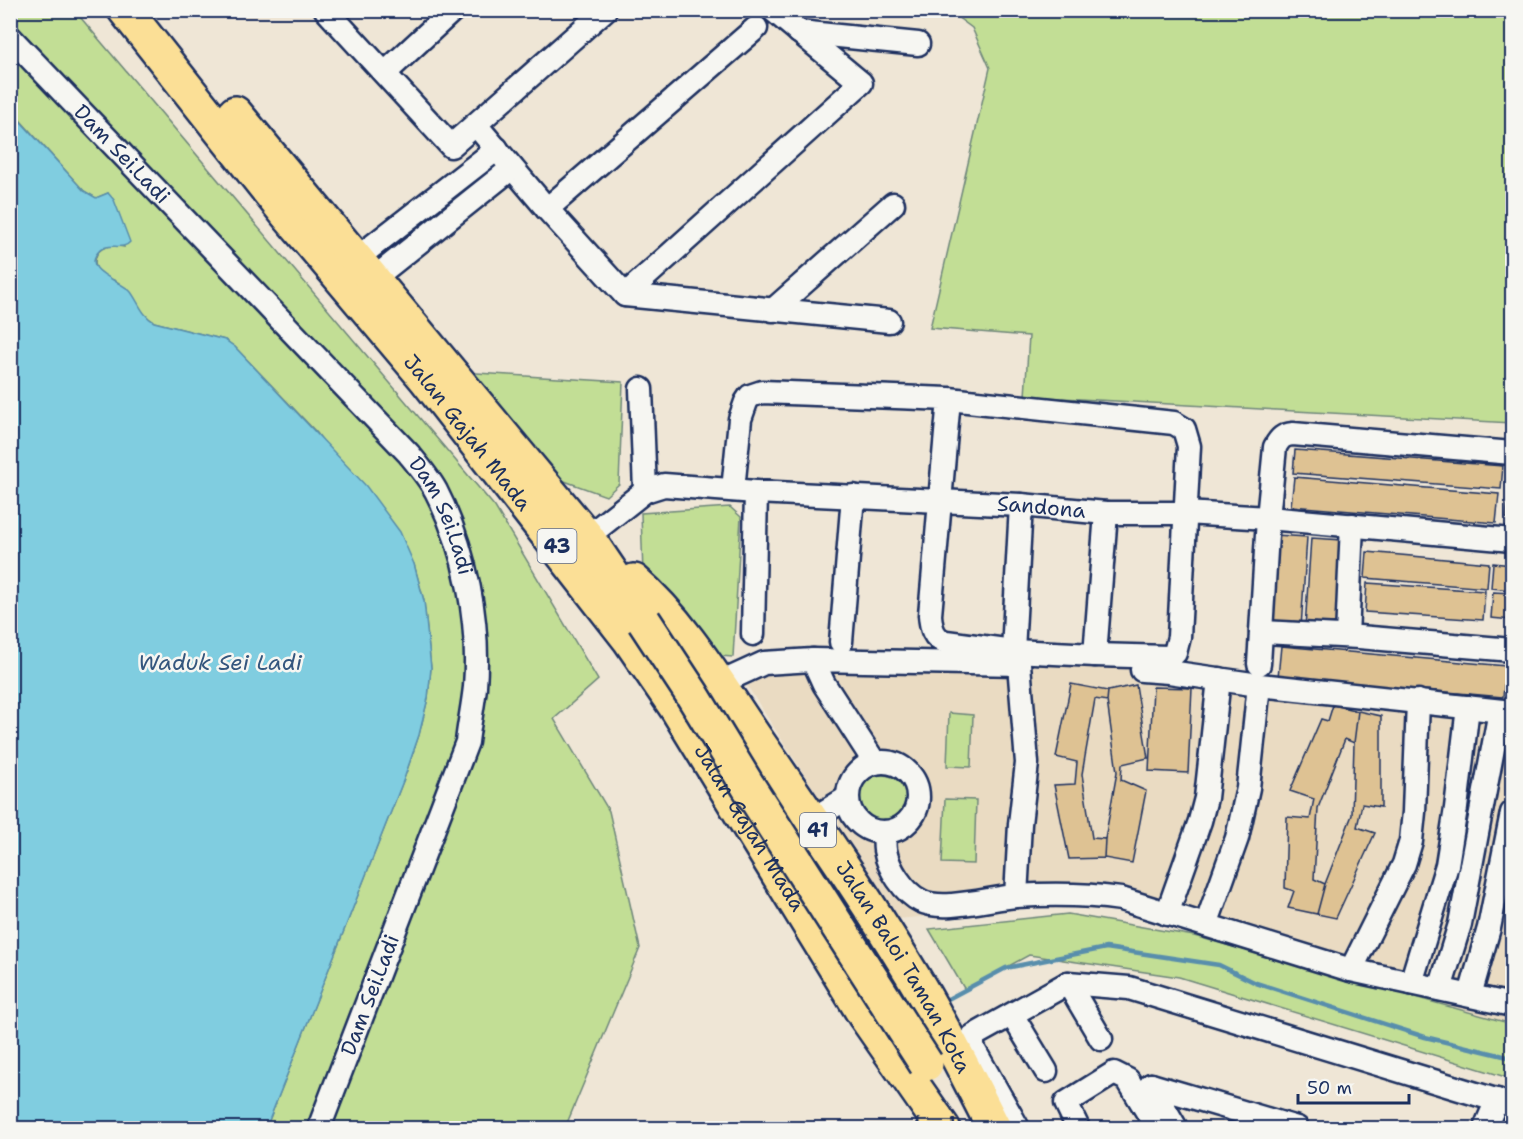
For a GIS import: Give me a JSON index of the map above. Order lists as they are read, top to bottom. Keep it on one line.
{"streets":{"highway":["Jalan Gajah Mada","43","41","Jalan Baloi Taman Kota"],"street":["Dam Sei.Ladi","Sandona"]},"crossings":[["Jalan Gajah Mada","Sandona"],["Jalan Gajah Mada","Jalan Baloi Taman Kota"],["Sandona","Jalan Baloi Taman Kota"]],"water":["Waduk Sei Ladi"],"scale_bar":"50 m"}
